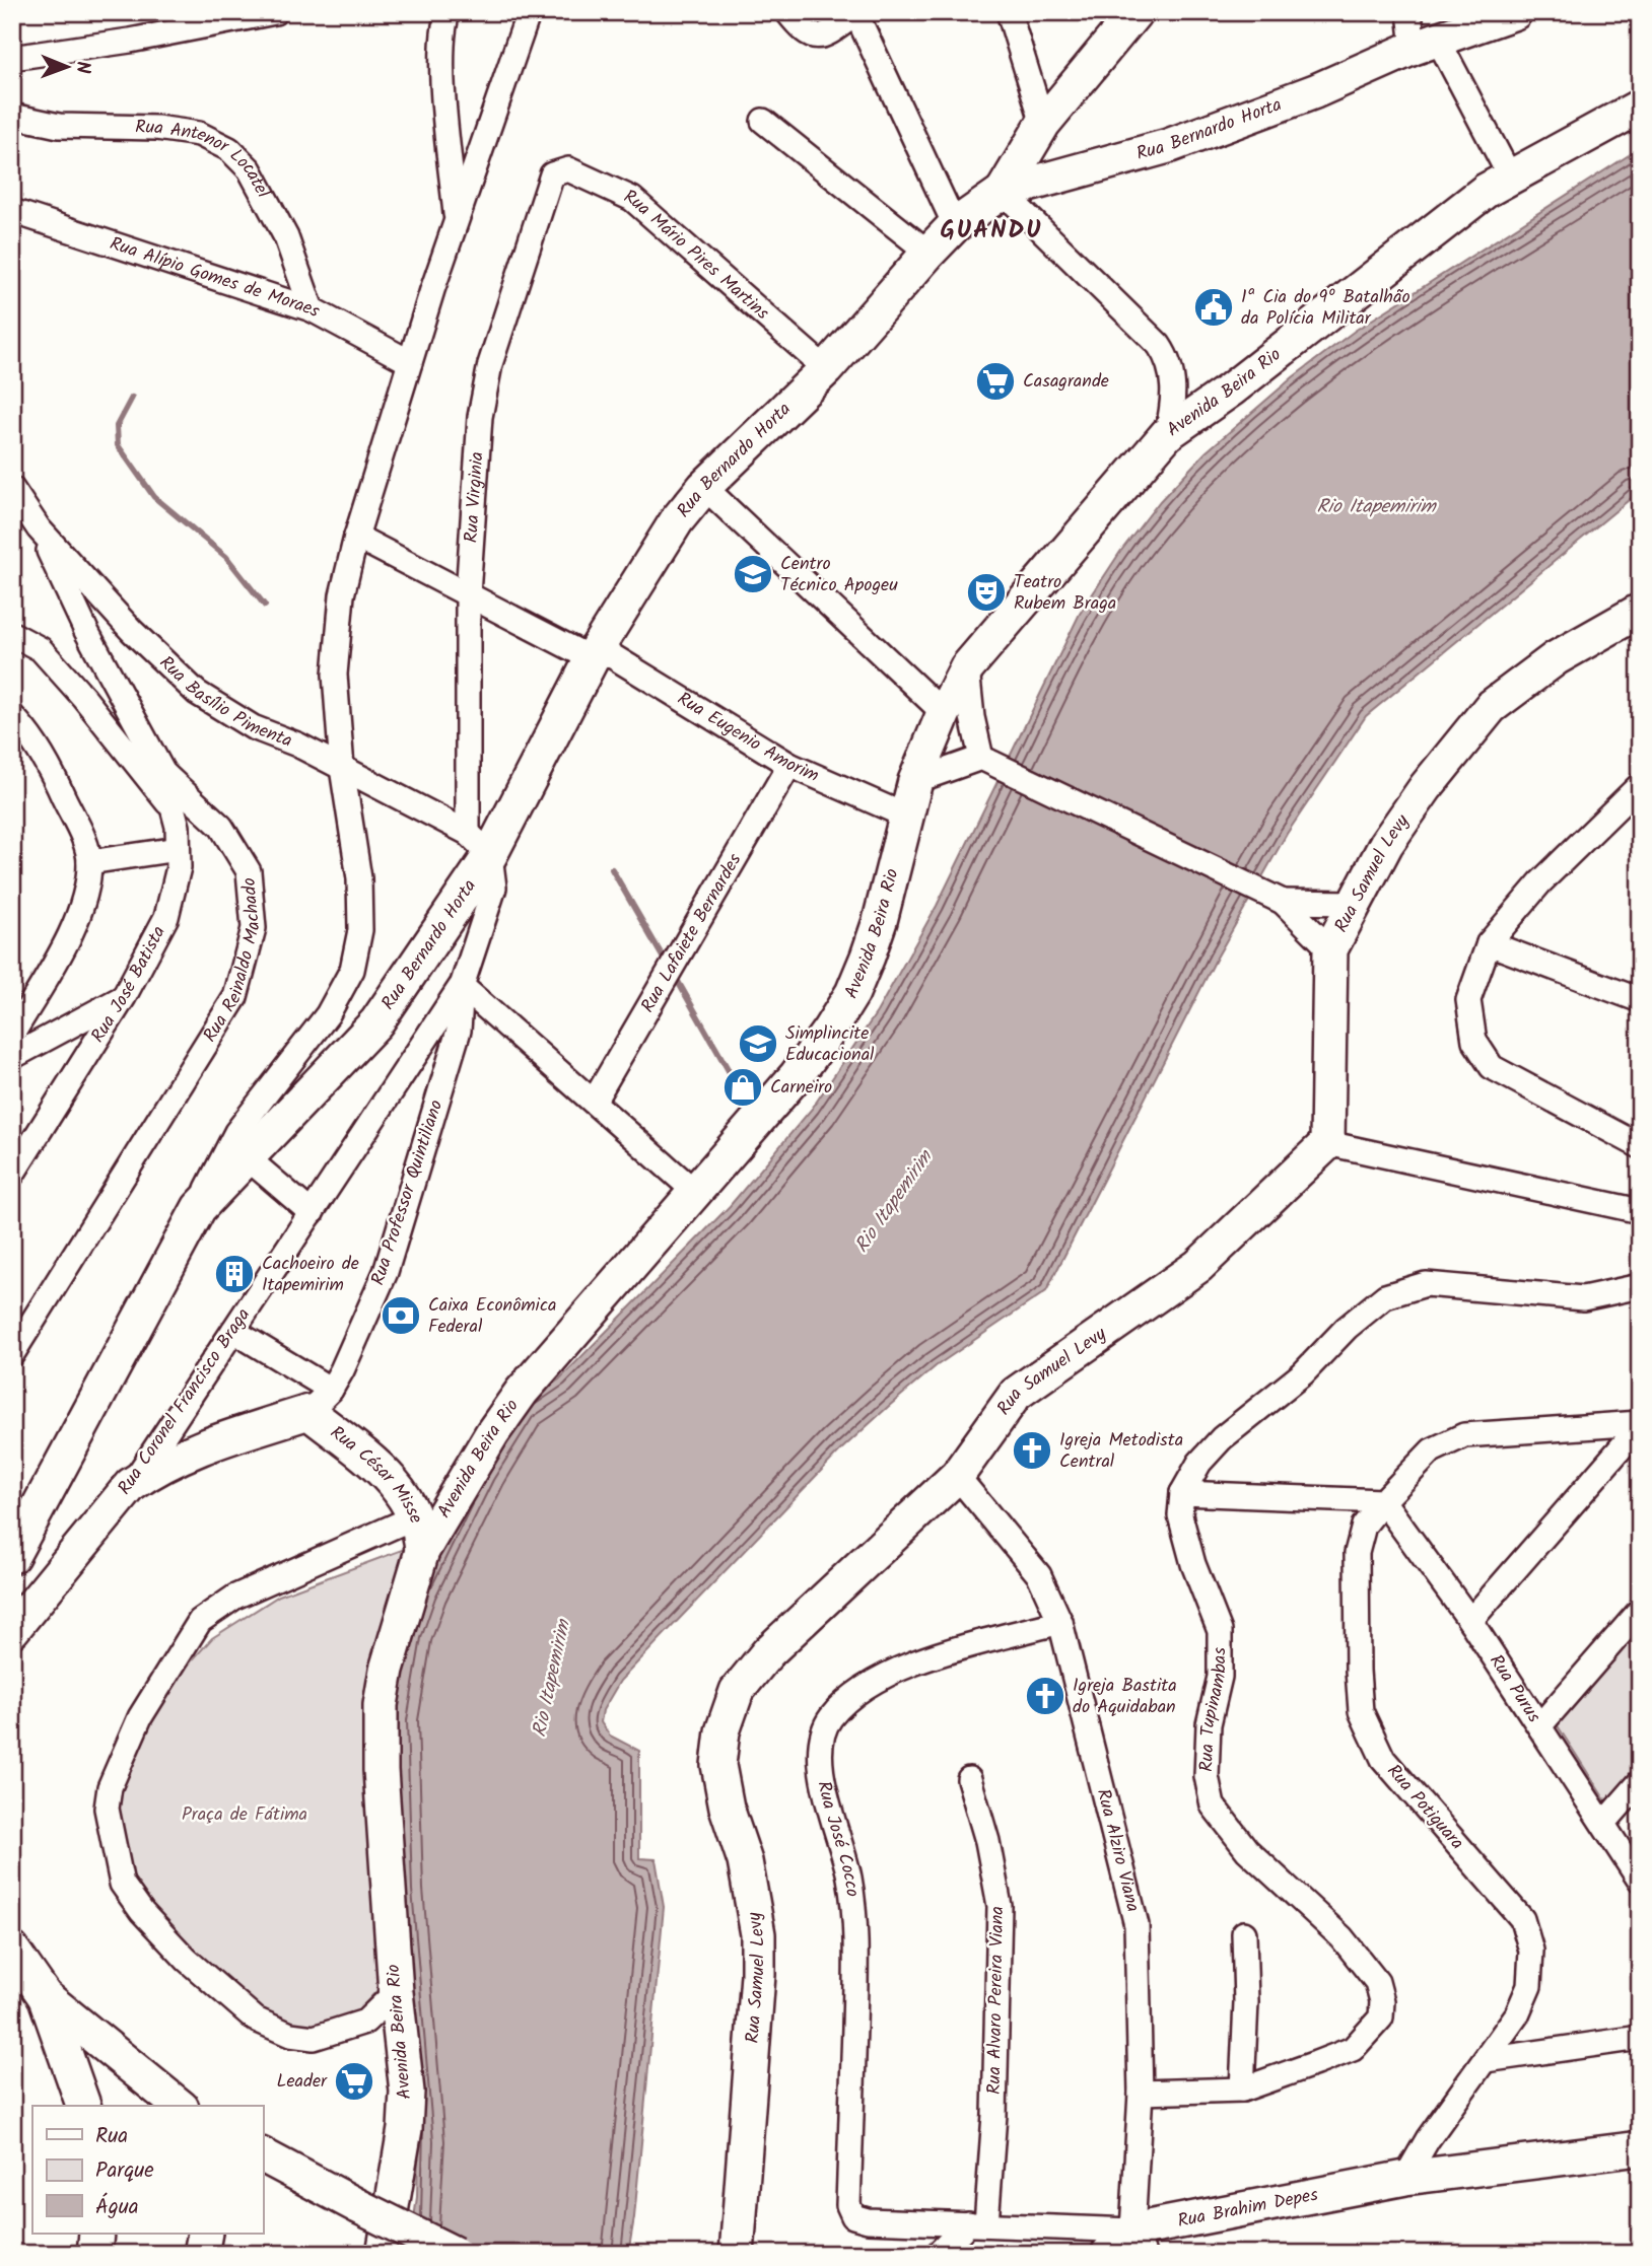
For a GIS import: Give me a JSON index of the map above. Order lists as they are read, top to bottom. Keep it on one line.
{"streets":{"main road":["Rua Bernardo Horta","Avenida Beira Rio","Rua Samuel Levy","Rua Coronel Francisco Braga","Rua César Misse","Rua Brahim Depes"],"street":["Rua Antenor Locatel","Rua Mário Pires Martins","Rua Alípio Gomes de Moraes","Rua Virginia","Rua Basílio Pimenta","Rua Eugenio Amorim","Rua Lafaiete Bernardes","Rua Reinaldo Machado","Rua José Batista","Rua Professor Quintiliano","Rua Purus","Rua Tupinambas","Rua Potiguara","Rua José Cocco","Rua Alziro Viana","Rua Alvaro Pereira Viana"]},"crossings":[["Rua Bernardo Horta","Rua Mário Pires Martins"],["Rua Bernardo Horta","Rua Virginia"],["Rua Bernardo Horta","Rua Basílio Pimenta"],["Rua Bernardo Horta","Rua Eugenio Amorim"],["Rua Bernardo Horta","Rua Professor Quintiliano"],["Rua Antenor Locatel","Rua Alípio Gomes de Moraes"],["Rua Mário Pires Martins","Rua Virginia"],["Avenida Beira Rio","Rua Eugenio Amorim"],["Avenida Beira Rio","Rua César Misse"],["Rua Virginia","Rua Basílio Pimenta"],["Rua Virginia","Rua Eugenio Amorim"],["Rua Virginia","Rua Professor Quintiliano"],["Rua Basílio Pimenta","Rua Reinaldo Machado"],["Rua Basílio Pimenta","Rua Professor Quintiliano"],["Rua Eugenio Amorim","Rua Lafaiete Bernardes"],["Rua Samuel Levy","Rua Alziro Viana"],["Rua Reinaldo Machado","Rua José Batista"],["Rua Professor Quintiliano","Rua Coronel Francisco Braga"],["Rua Professor Quintiliano","Rua César Misse"],["Rua Purus","Rua Potiguara"],["Rua Tupinambas","Rua Alziro Viana"],["Rua Potiguara","Rua Brahim Depes"],["Rua José Cocco","Rua Alziro Viana"],["Rua José Cocco","Rua Brahim Depes"],["Rua Alziro Viana","Rua Brahim Depes"],["Rua Alvaro Pereira Viana","Rua Brahim Depes"]],"districts":["GUANDU"],"water":["Rio Itapemirim"],"parks":["Praça de Fátima"],"places":{"public building":["1ª Cia do 9º Batalhão da Polícia Militar"],"supermarket":["Casagrande","Leader"],"school or university":["Centro Técnico Apogeu","Simplincite Educacional"],"theatre":["Teatro Rubem Braga"],"shop":["Carneiro"],"building":["Cachoeiro de Itapemirim"],"bank":["Caixa Econômica Federal"],"church":["Igreja Metodista Central","Igreja Bastita do Aquidaban"]},"legend":["Rua","Parque","Água"],"north":"right"}
